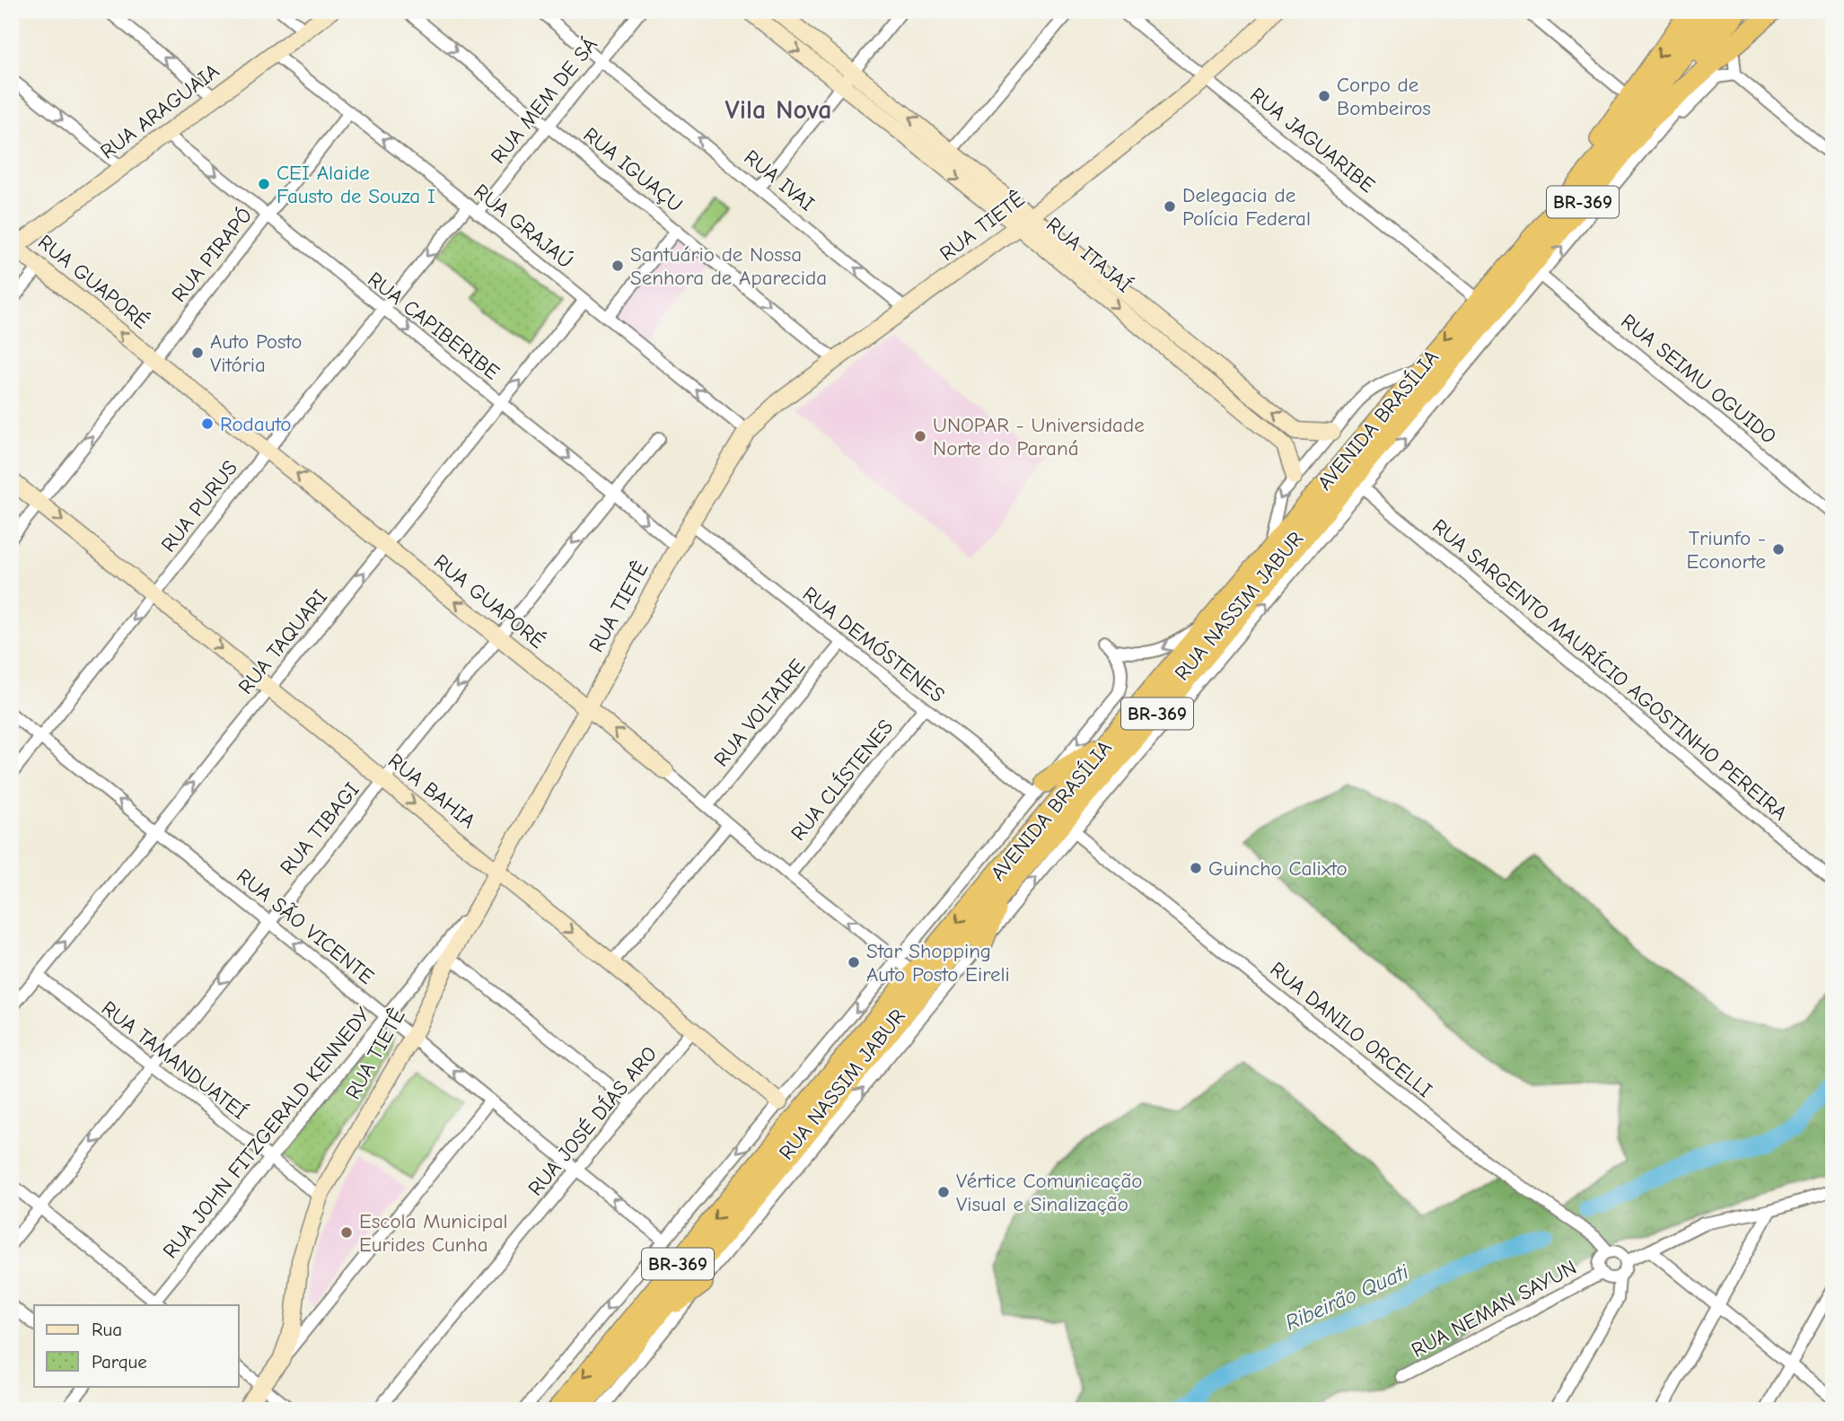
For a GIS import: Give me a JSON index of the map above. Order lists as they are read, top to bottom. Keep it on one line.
{"streets":{"highway":["BR-369","AVENIDA BRASÍLIA"],"street":["RUA MEM DE SÁ","RUA ARAGUAIA","RUA JAGUARIBE","RUA IGUAÇU","RUA IVAI","RUA GRAJAÚ","RUA TIETÊ","RUA PIRAPÓ","RUA ITAJAÍ","RUA GUAPORÉ","RUA CAPIBERIBE","RUA SEIMU OGUIDO","RUA PURUS","RUA NASSIM JABUR","RUA TAQUARI","RUA DEMÓSTENES","RUA SARGENTO MAURÍCIO AGOSTINHO PEREIRA","RUA VOLTAIRE","RUA CLÍSTENES","RUA BAHIA","RUA TIBAGI","RUA SÃO VICENTE","RUA DANILO ORCELLI","RUA TAMANDUATEÍ","RUA JOSÉ DÍAS ARO","RUA JOHN FITZGERALD KENNEDY","RUA NEMAN SAYUN"]},"crossings":[["RUA MEM DE SÁ","RUA IGUAÇU"],["RUA MEM DE SÁ","RUA IVAI"],["RUA MEM DE SÁ","RUA GRAJAÚ"],["RUA MEM DE SÁ","RUA PURUS"],["RUA ARAGUAIA","RUA GRAJAÚ"],["RUA ARAGUAIA","RUA GUAPORÉ"],["RUA ARAGUAIA","RUA CAPIBERIBE"],["RUA JAGUARIBE","RUA TIETÊ"],["RUA JAGUARIBE","AVENIDA BRASÍLIA"],["RUA IGUAÇU","RUA TIETÊ"],["RUA IVAI","RUA TIETÊ"],["RUA GRAJAÚ","RUA TIETÊ"],["RUA GRAJAÚ","RUA PIRAPÓ"],["RUA GRAJAÚ","RUA PURUS"],["RUA GRAJAÚ","RUA TAQUARI"],["RUA TIETÊ","RUA ITAJAÍ"],["RUA TIETÊ","RUA GUAPORÉ"],["RUA TIETÊ","RUA CAPIBERIBE"],["RUA TIETÊ","RUA DEMÓSTENES"],["RUA TIETÊ","RUA BAHIA"],["RUA TIETÊ","RUA SÃO VICENTE"],["RUA TIETÊ","RUA TAMANDUATEÍ"],["RUA TIETÊ","RUA JOHN FITZGERALD KENNEDY"],["RUA PIRAPÓ","RUA GUAPORÉ"],["RUA PIRAPÓ","RUA CAPIBERIBE"],["RUA PIRAPÓ","RUA BAHIA"],["RUA GUAPORÉ","AVENIDA BRASÍLIA"],["RUA GUAPORÉ","RUA PURUS"],["RUA GUAPORÉ","RUA NASSIM JABUR"],["RUA GUAPORÉ","RUA TAQUARI"],["RUA GUAPORÉ","RUA VOLTAIRE"],["RUA GUAPORÉ","RUA CLÍSTENES"],["RUA GUAPORÉ","RUA TIBAGI"],["RUA CAPIBERIBE","RUA PURUS"],["RUA CAPIBERIBE","RUA TAQUARI"],["RUA CAPIBERIBE","RUA TIBAGI"],["RUA SEIMU OGUIDO","RUA NASSIM JABUR"],["AVENIDA BRASÍLIA","RUA NASSIM JABUR"],["AVENIDA BRASÍLIA","RUA BAHIA"],["RUA PURUS","RUA BAHIA"],["RUA PURUS","RUA SÃO VICENTE"],["RUA NASSIM JABUR","RUA SARGENTO MAURÍCIO AGOSTINHO PEREIRA"],["RUA NASSIM JABUR","RUA BAHIA"],["RUA NASSIM JABUR","RUA DANILO ORCELLI"],["RUA TAQUARI","RUA BAHIA"],["RUA TAQUARI","RUA SÃO VICENTE"],["RUA TAQUARI","RUA TAMANDUATEÍ"],["RUA DEMÓSTENES","RUA VOLTAIRE"],["RUA DEMÓSTENES","RUA CLÍSTENES"],["RUA BAHIA","RUA TIBAGI"],["RUA BAHIA","RUA JOSÉ DÍAS ARO"],["RUA TIBAGI","RUA SÃO VICENTE"],["RUA TIBAGI","RUA TAMANDUATEÍ"],["RUA SÃO VICENTE","RUA JOSÉ DÍAS ARO"],["RUA SÃO VICENTE","RUA JOHN FITZGERALD KENNEDY"],["RUA DANILO ORCELLI","RUA NEMAN SAYUN"],["RUA TAMANDUATEÍ","RUA JOHN FITZGERALD KENNEDY"]],"one_way":["RUA IGUAÇU","RUA IVAI","RUA GRAJAÚ","RUA GUAPORÉ","RUA CAPIBERIBE","RUA PURUS","RUA TAQUARI","RUA BAHIA","RUA TIBAGI","RUA SÃO VICENTE"],"districts":["Vila Nova"],"water":["Ribeirão Quati"],"places":["Corpo de Bombeiros","CEI Alaide Fausto de Souza I","Delegacia de Polícia Federal","Santuário de Nossa Senhora de Aparecida","Auto Posto Vitória","Rodauto","UNOPAR - Universidade Norte do Paraná","Triunfo - Econorte","Guincho Calixto","Star Shopping Auto Posto Eireli","Vértice Comunicação Visual e Sinalização","Escola Municipal Eurides Cunha"],"legend":["Rua","Parque"]}
